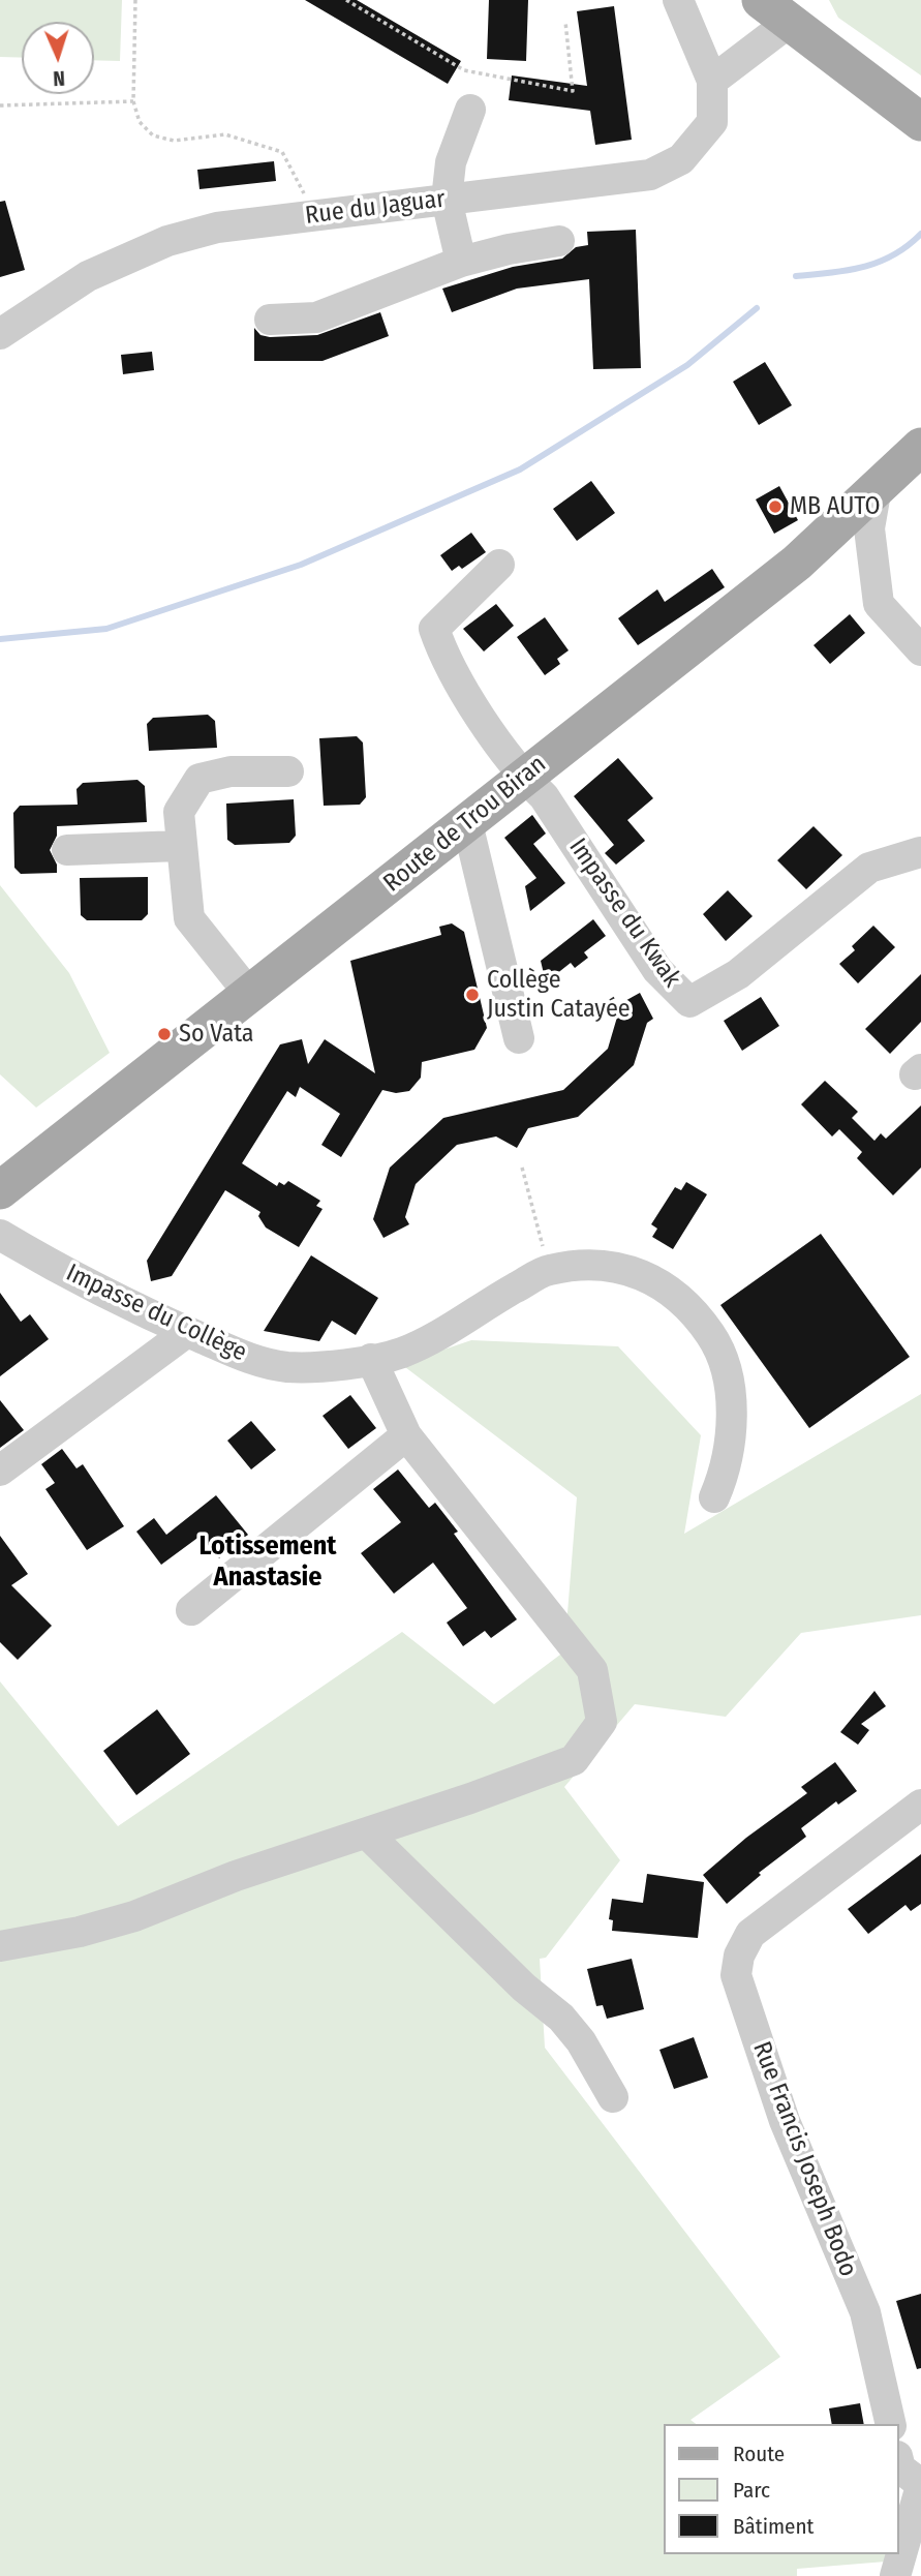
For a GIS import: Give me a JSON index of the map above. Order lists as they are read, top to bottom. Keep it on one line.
{"streets":{"main road":["Route de Trou Biran"],"street":["Rue du Jaguar","Impasse du Kwak","Impasse du Collège","Rue Francis Joseph Bodo"]},"crossings":[["Route de Trou Biran","Impasse du Kwak"]],"districts":["Lotissement Anastasie"],"places":["MB AUTO","Collège Justin Catayée","So Vata"],"legend":["Route","Parc","Bâtiment"],"north":"bottom"}
